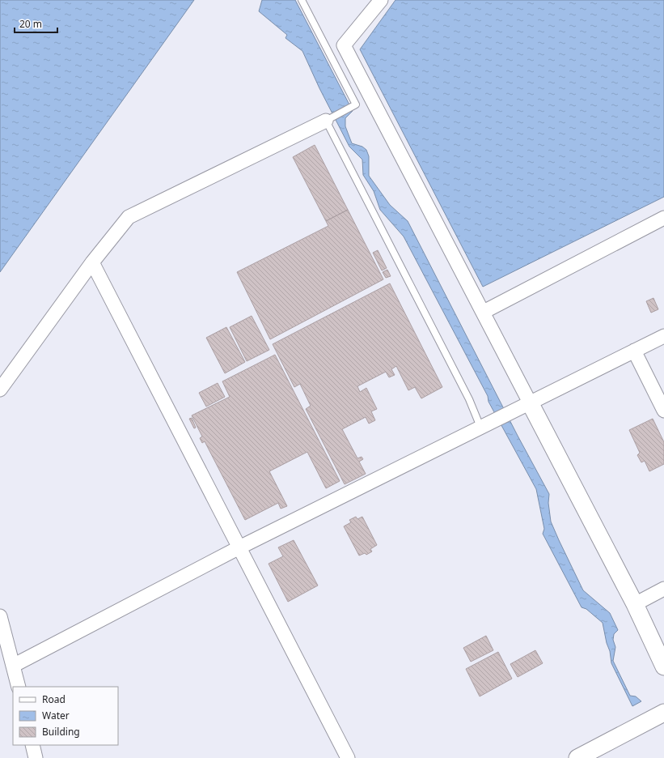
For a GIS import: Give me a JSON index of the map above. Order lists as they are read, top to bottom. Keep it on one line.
{"legend":["Road","Water","Building"],"scale_bar":"20 m"}
